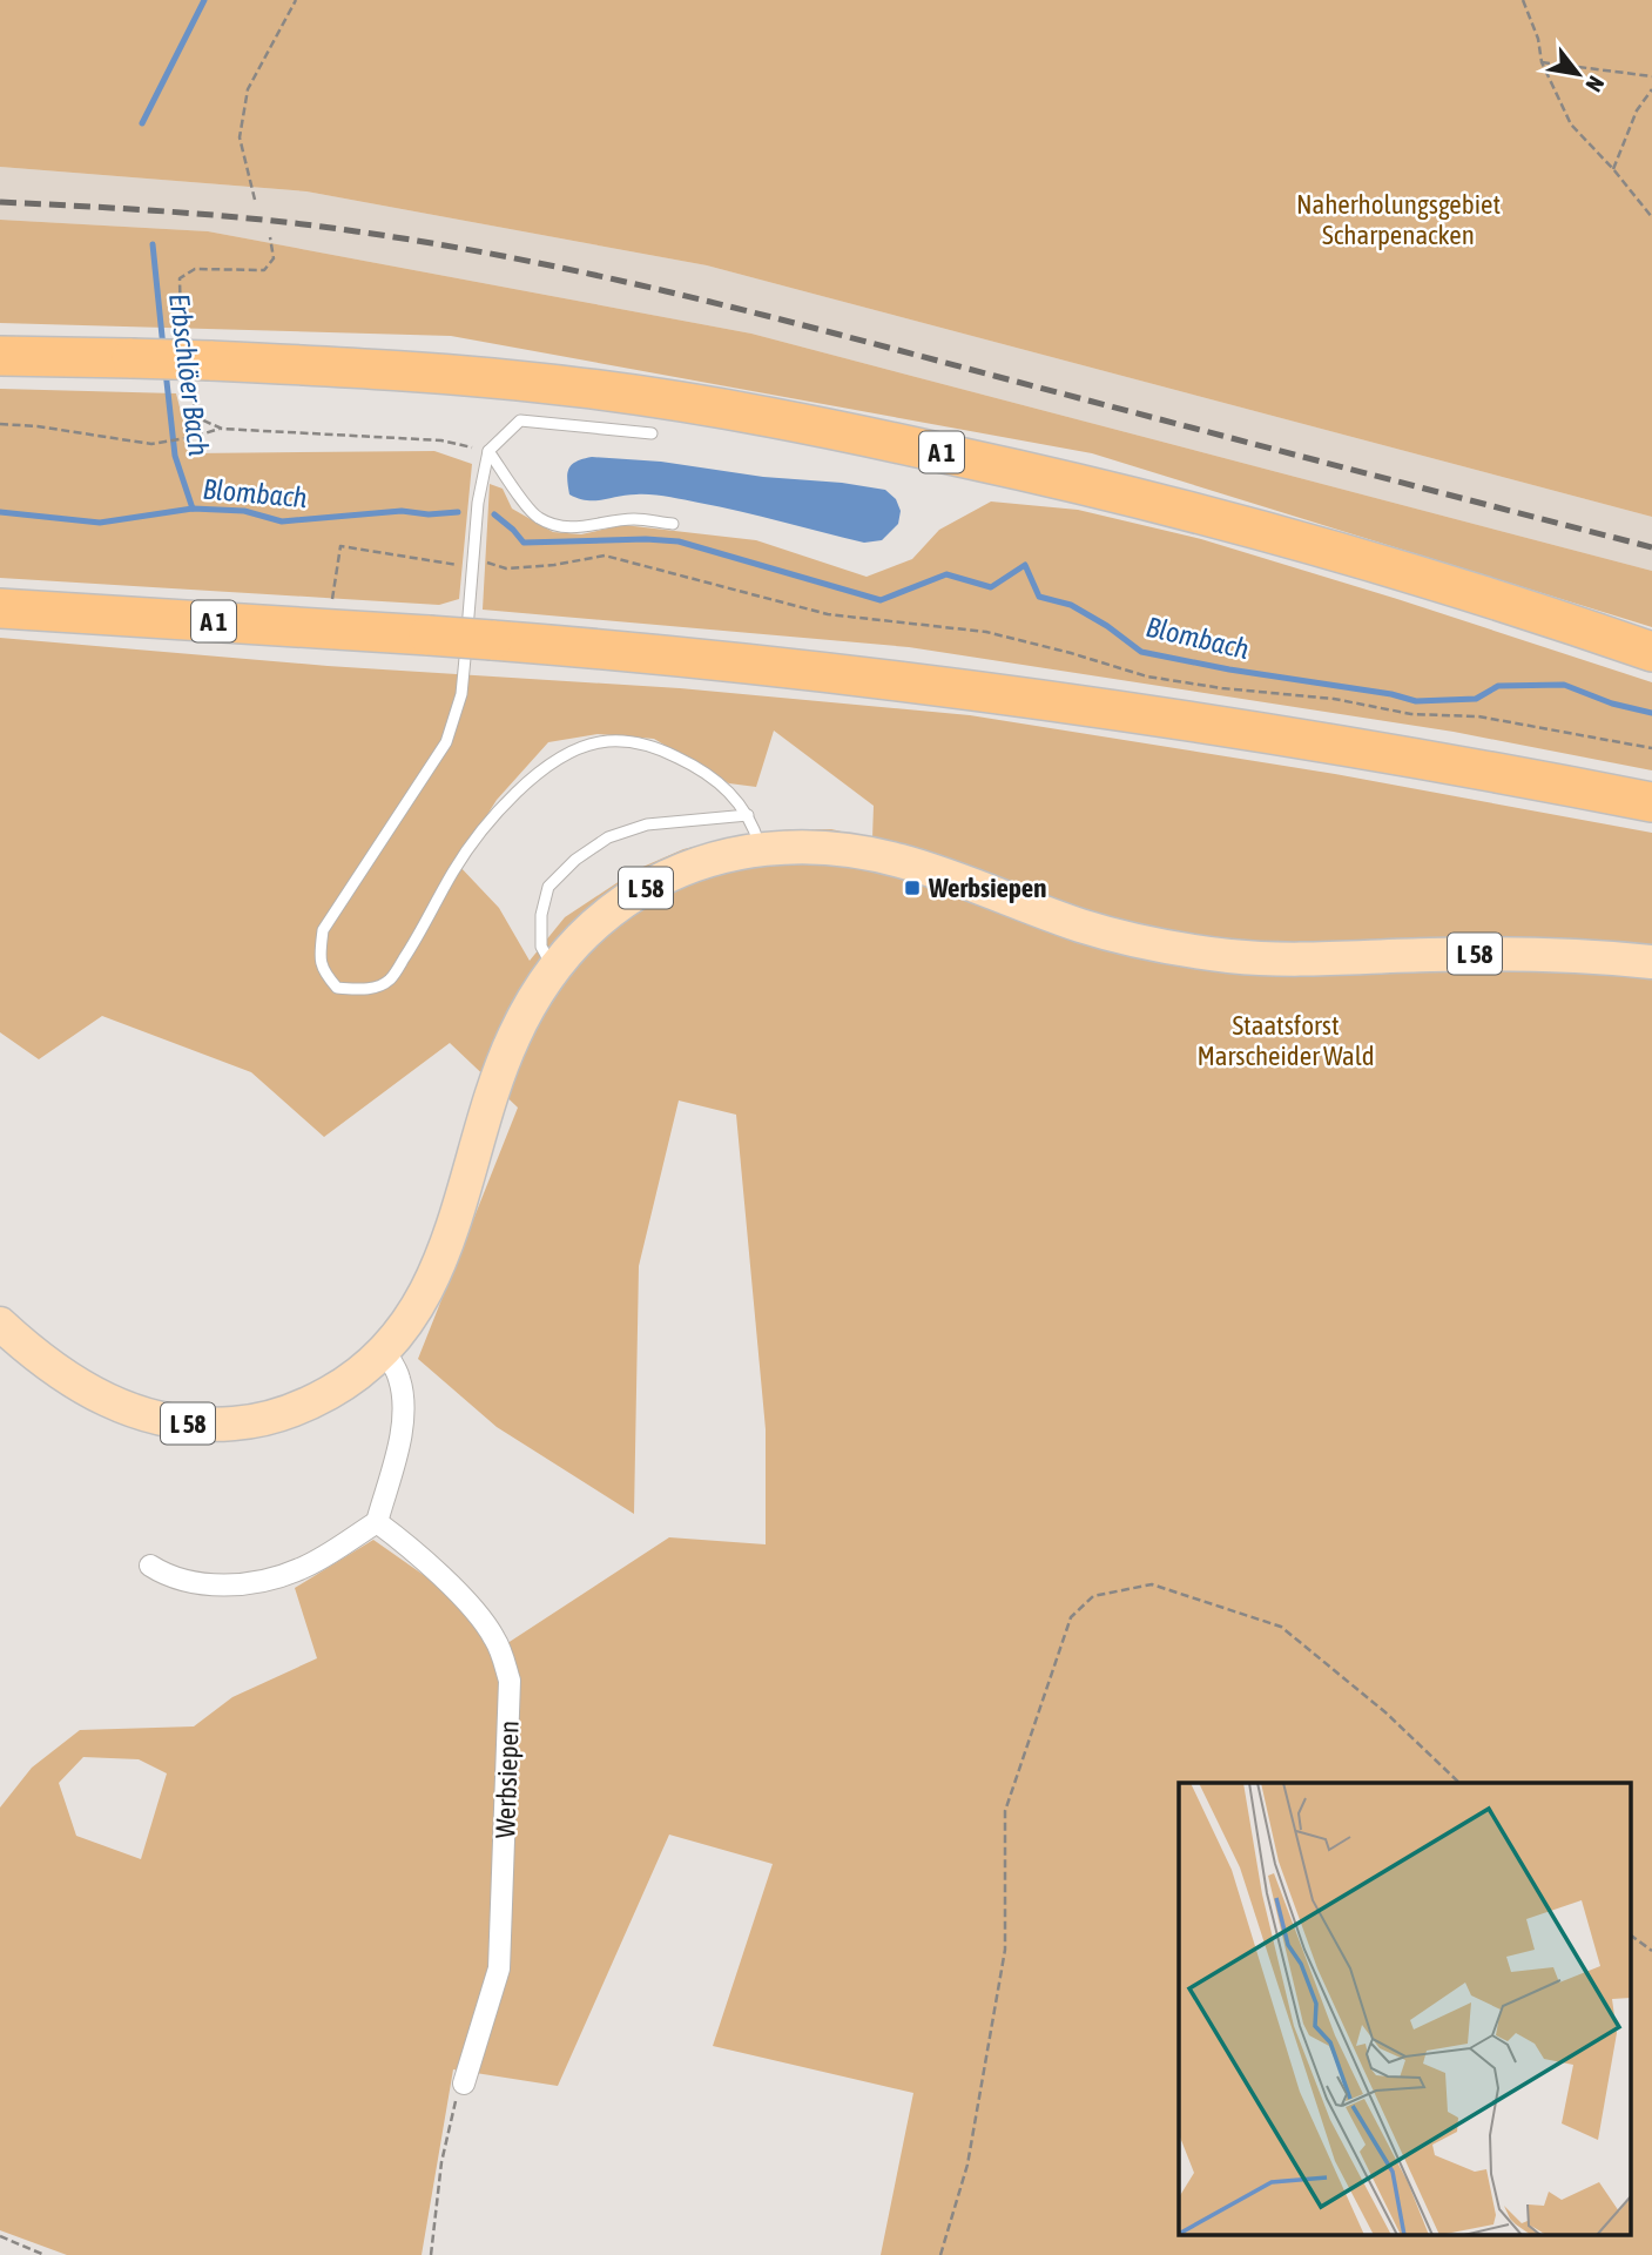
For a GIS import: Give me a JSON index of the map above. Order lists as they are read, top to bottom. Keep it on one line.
{"streets":{"highway":["A 1"],"main road":["L 58"],"street":["Werbsiepen"]},"water":["Erbschlöer Bach","Blombach"],"parks":["Naherholungsgebiet Scharpenacken","Staatsforst Marscheider Wald"],"places":{"transit":["Werbsiepen"]},"north":"bottom right"}
